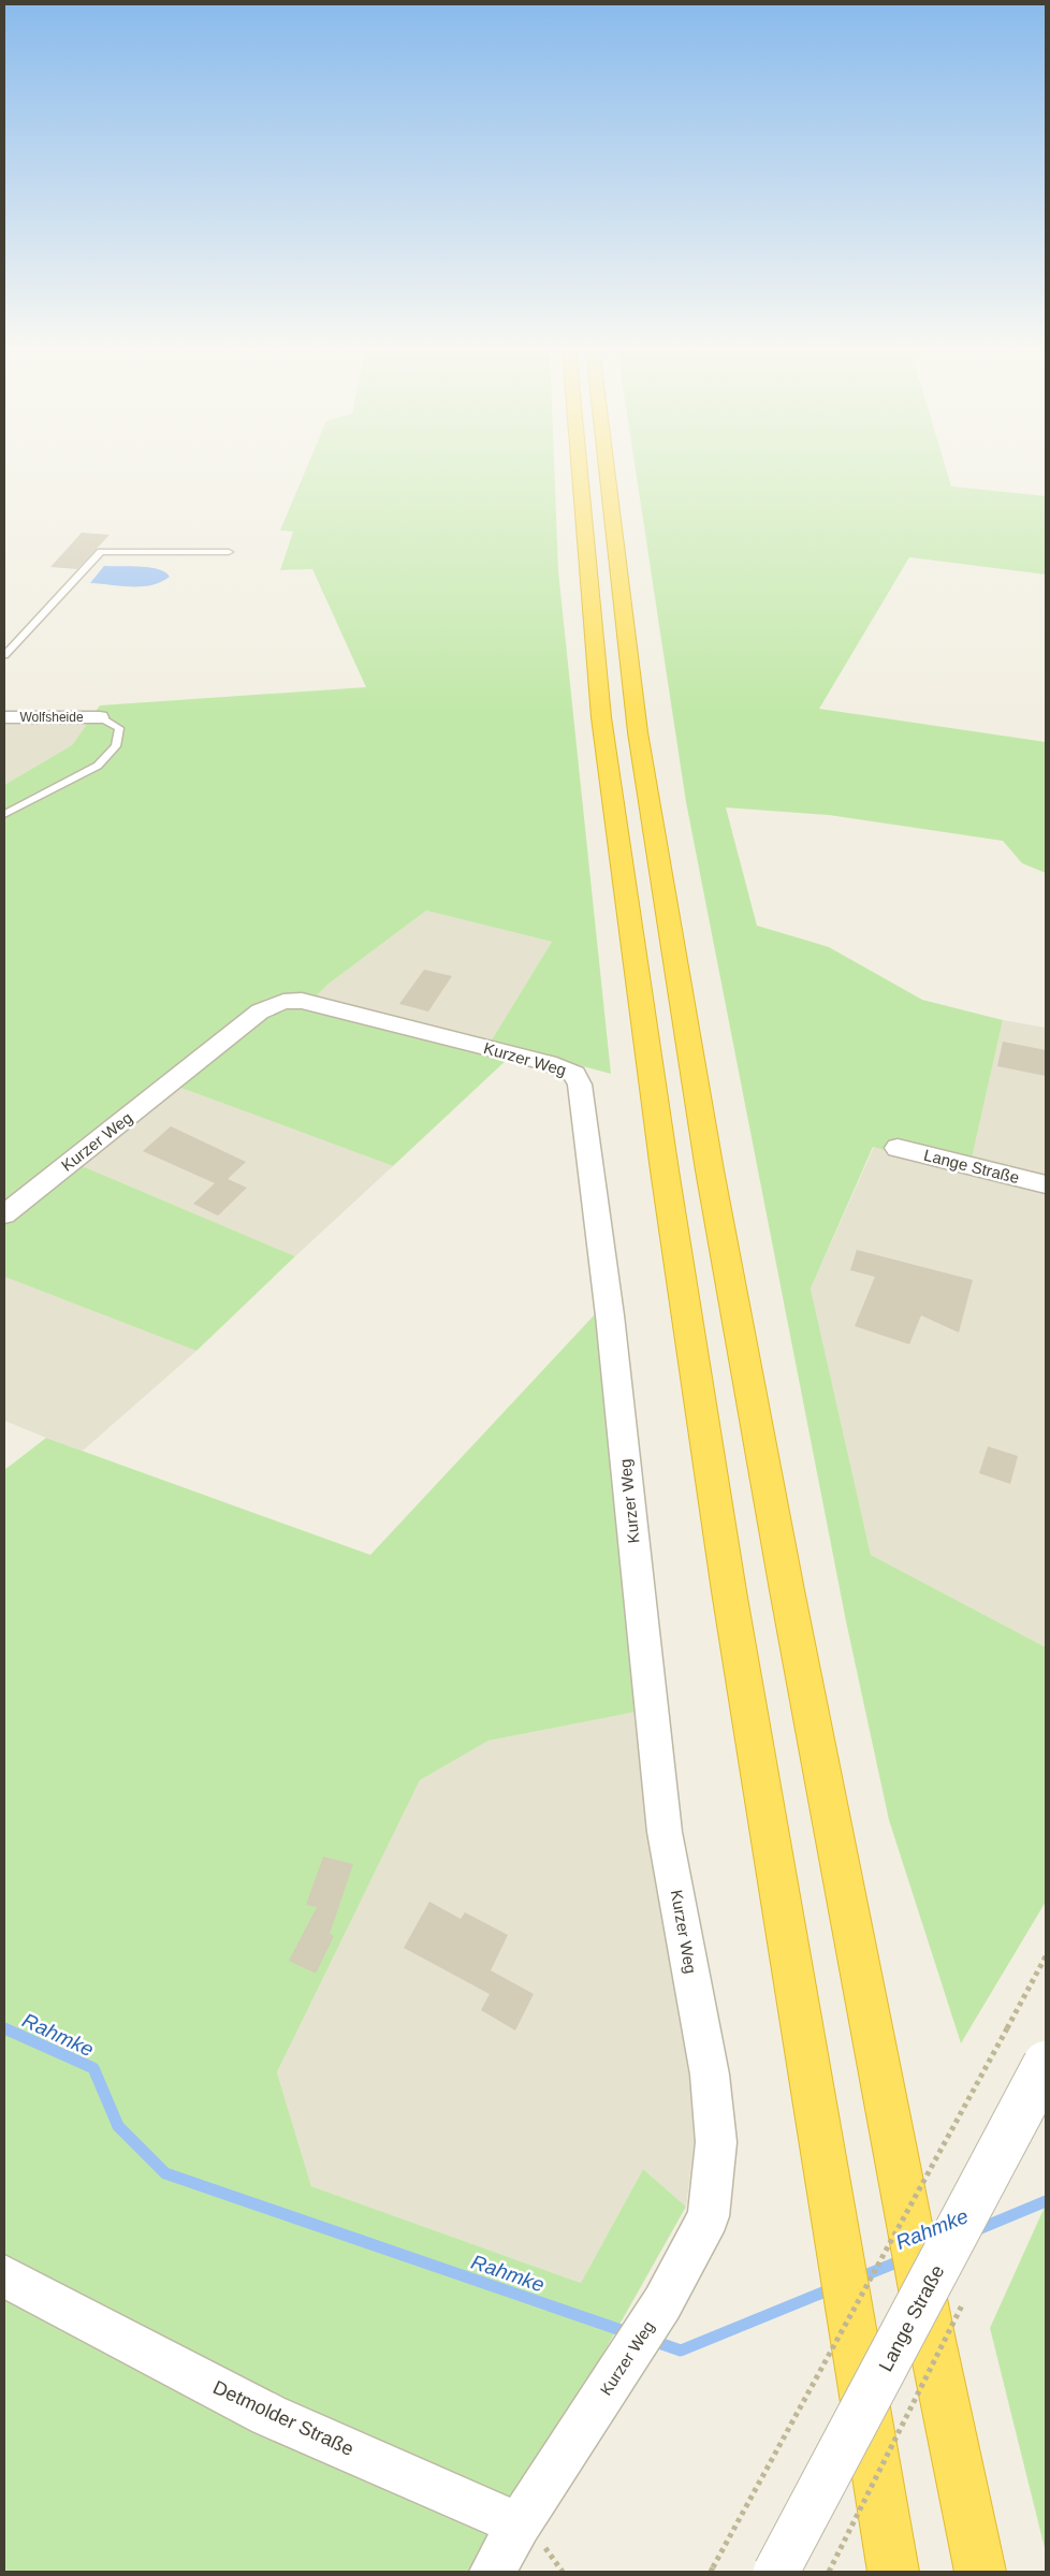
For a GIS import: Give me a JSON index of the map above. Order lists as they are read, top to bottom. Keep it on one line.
{"streets":{"street":["Wolfsheide","Kurzer Weg","Lange Straße","Detmolder Straße"]},"crossings":[["Kurzer Weg","Detmolder Straße"]],"water":["Rahmke"]}
